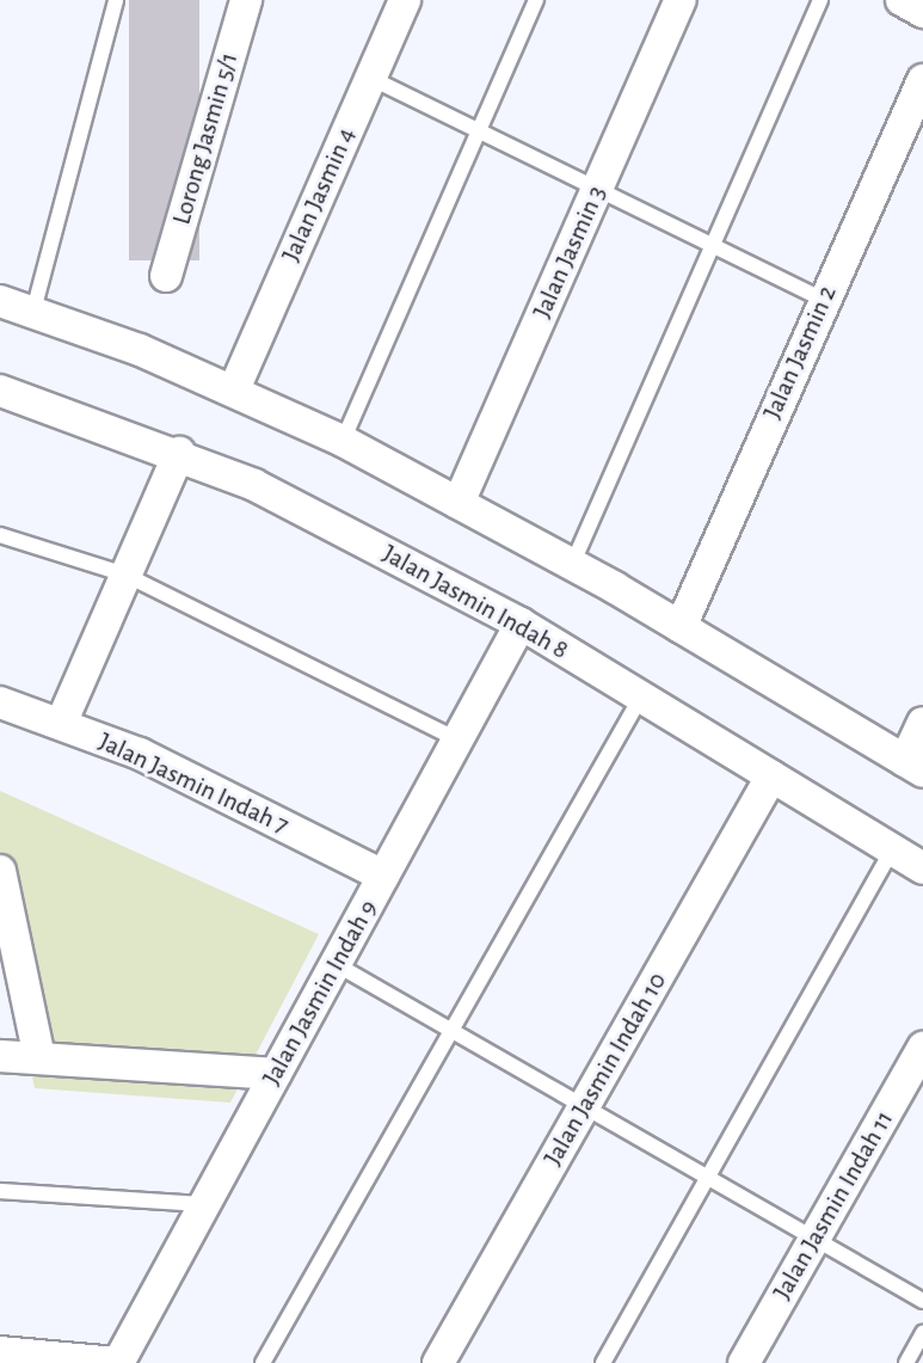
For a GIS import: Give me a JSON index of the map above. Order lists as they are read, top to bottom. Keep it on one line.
{"streets":{"street":["Lorong Jasmin 5/1","Jalan Jasmin 4","Jalan Jasmin 3","Jalan Jasmin 2","Jalan Jasmin Indah 8","Jalan Jasmin Indah 7","Jalan Jasmin Indah 9","Jalan Jasmin Indah 10","Jalan Jasmin Indah 11"]},"crossings":[["Jalan Jasmin Indah 8","Jalan Jasmin Indah 9"],["Jalan Jasmin Indah 8","Jalan Jasmin Indah 10"],["Jalan Jasmin Indah 7","Jalan Jasmin Indah 9"]]}
